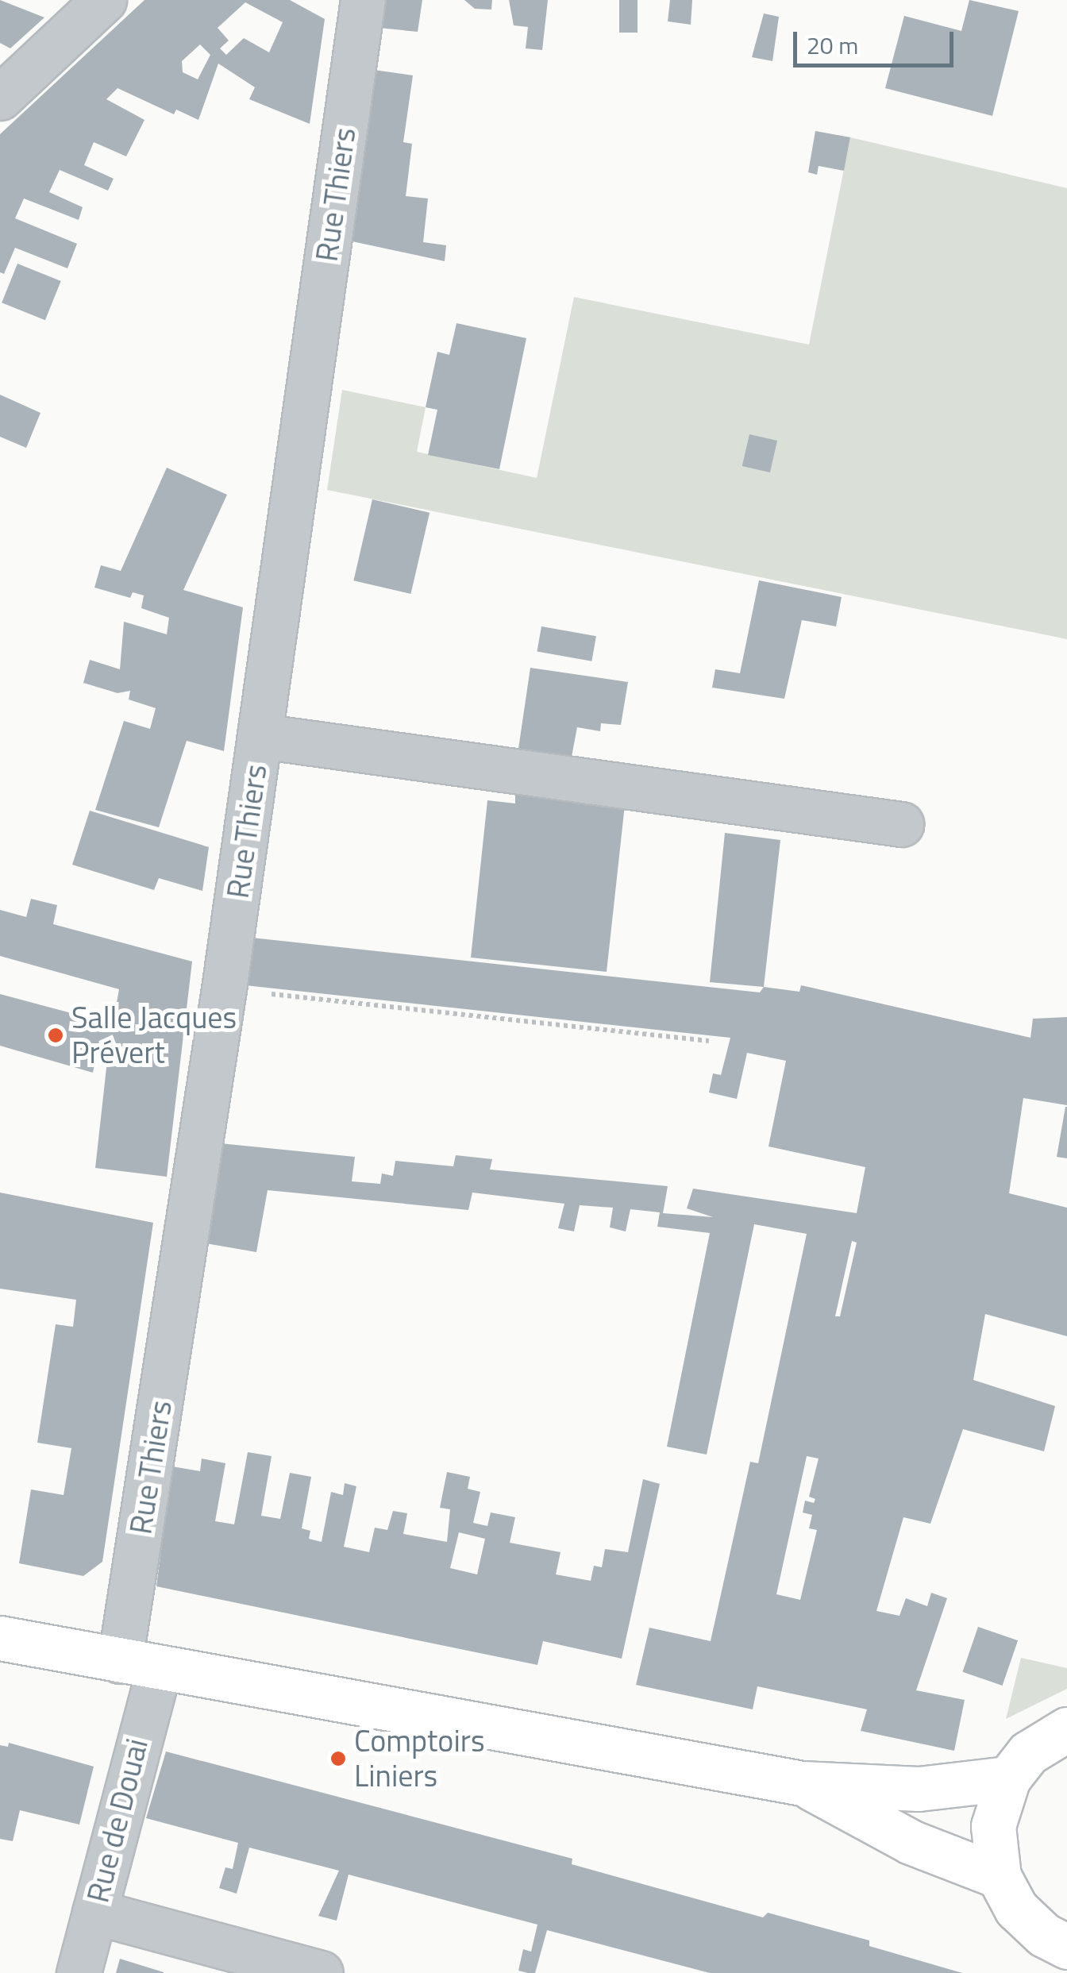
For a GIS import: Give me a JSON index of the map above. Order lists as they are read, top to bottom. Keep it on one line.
{"streets":{"lane":["Rue Thiers","Rue de Douai"]},"crossings":[["Rue Thiers","Rue de Douai"]],"places":["Salle Jacques Prévert","Comptoirs Liniers"],"scale_bar":"20 m"}
